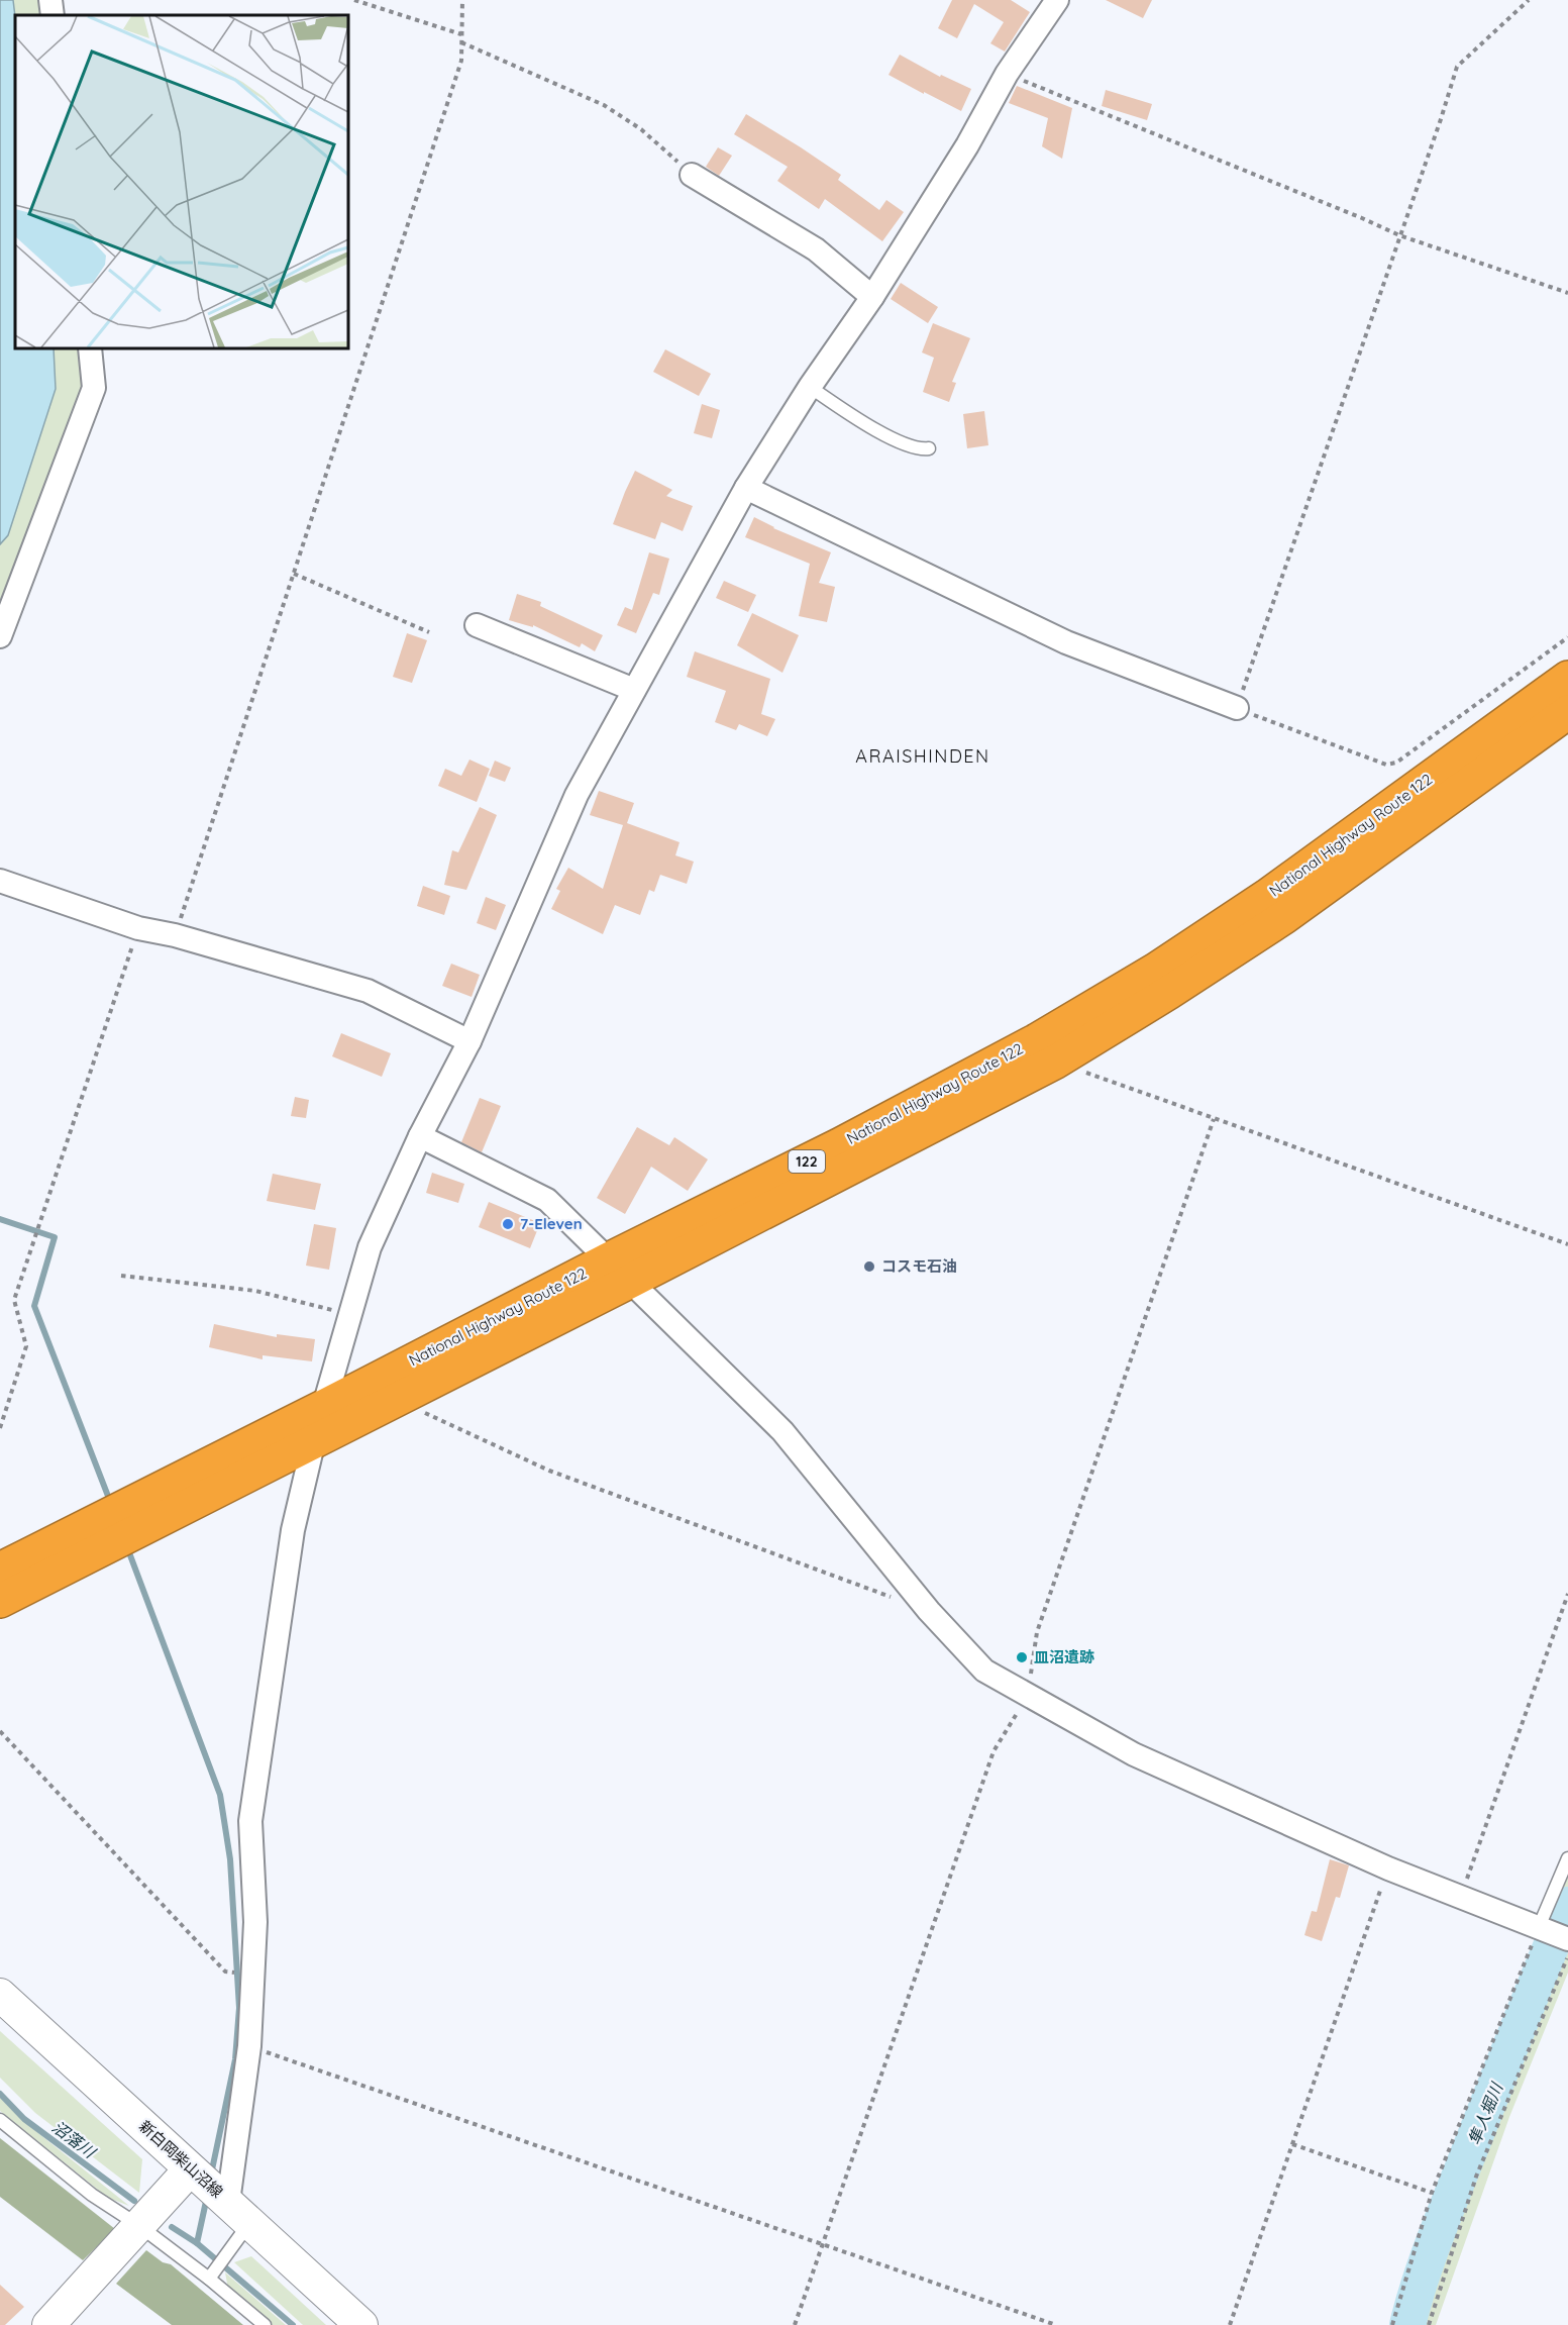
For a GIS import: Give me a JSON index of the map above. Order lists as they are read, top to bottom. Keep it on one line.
{"streets":{"highway":["National Highway Route 122","122"],"street":["新白岡柴山沼線"]},"districts":["ARAISHINDEN"],"water":["隼人堀川","沼落川"],"places":["7-Eleven","コスモ石油","皿沼遺跡"]}
